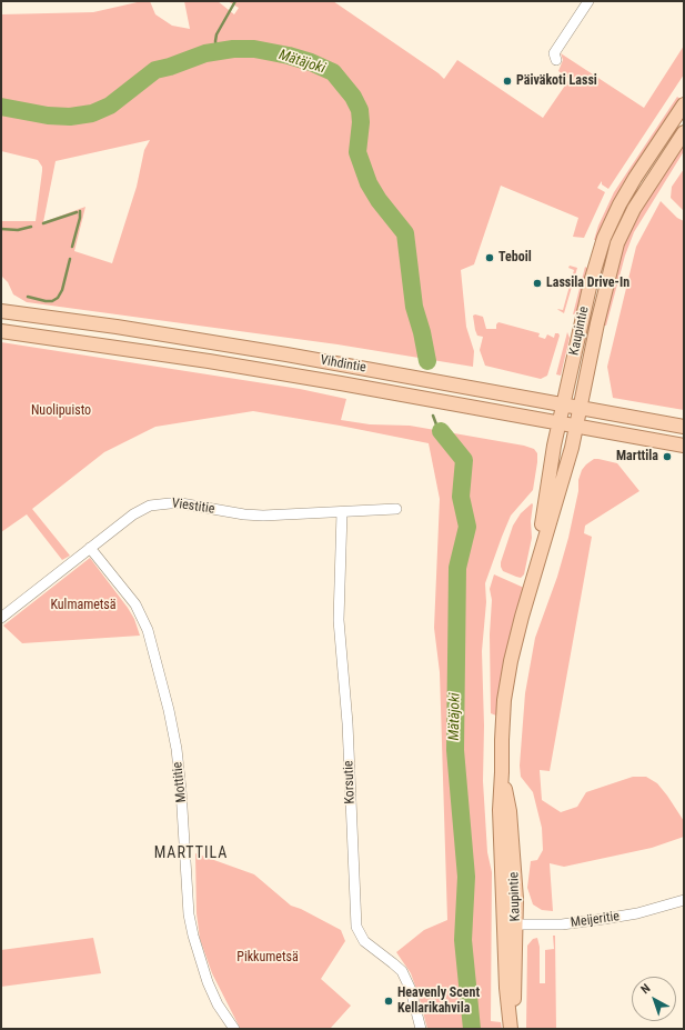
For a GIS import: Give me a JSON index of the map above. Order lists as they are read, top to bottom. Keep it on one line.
{"streets":{"main road":["Kaupintie","Vihdintie"],"street":["Viestitie","Mottitie","Korsutie","Meijeritie"]},"crossings":[["Kaupintie","Vihdintie"],["Kaupintie","Meijeritie"],["Viestitie","Mottitie"],["Viestitie","Korsutie"]],"districts":["MARTTILA"],"water":["Mätäjoki"],"parks":["Nuolipuisto","Kulmametsä","Pikkumetsä"],"places":["Päiväkoti Lassi","Teboil","Lassila Drive-In","Marttila","Heavenly Scent Kellarikahvila"],"north":"top left"}
